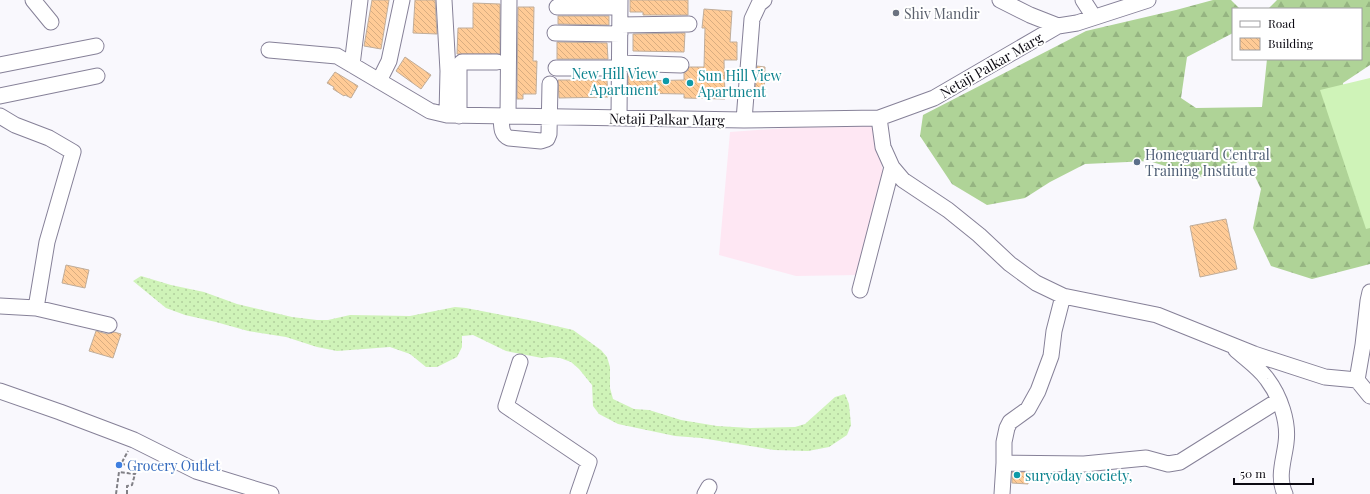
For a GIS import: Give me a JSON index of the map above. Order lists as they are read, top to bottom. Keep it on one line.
{"streets":{"street":["Netaji Palkar Marg"]},"places":["Shiv Mandir","New Hill View Apartment","Sun Hill View Apartment","Homeguard Central Training Institute","Grocery Outlet","suryoday society,"],"legend":["Road","Building"],"scale_bar":"50 m"}
